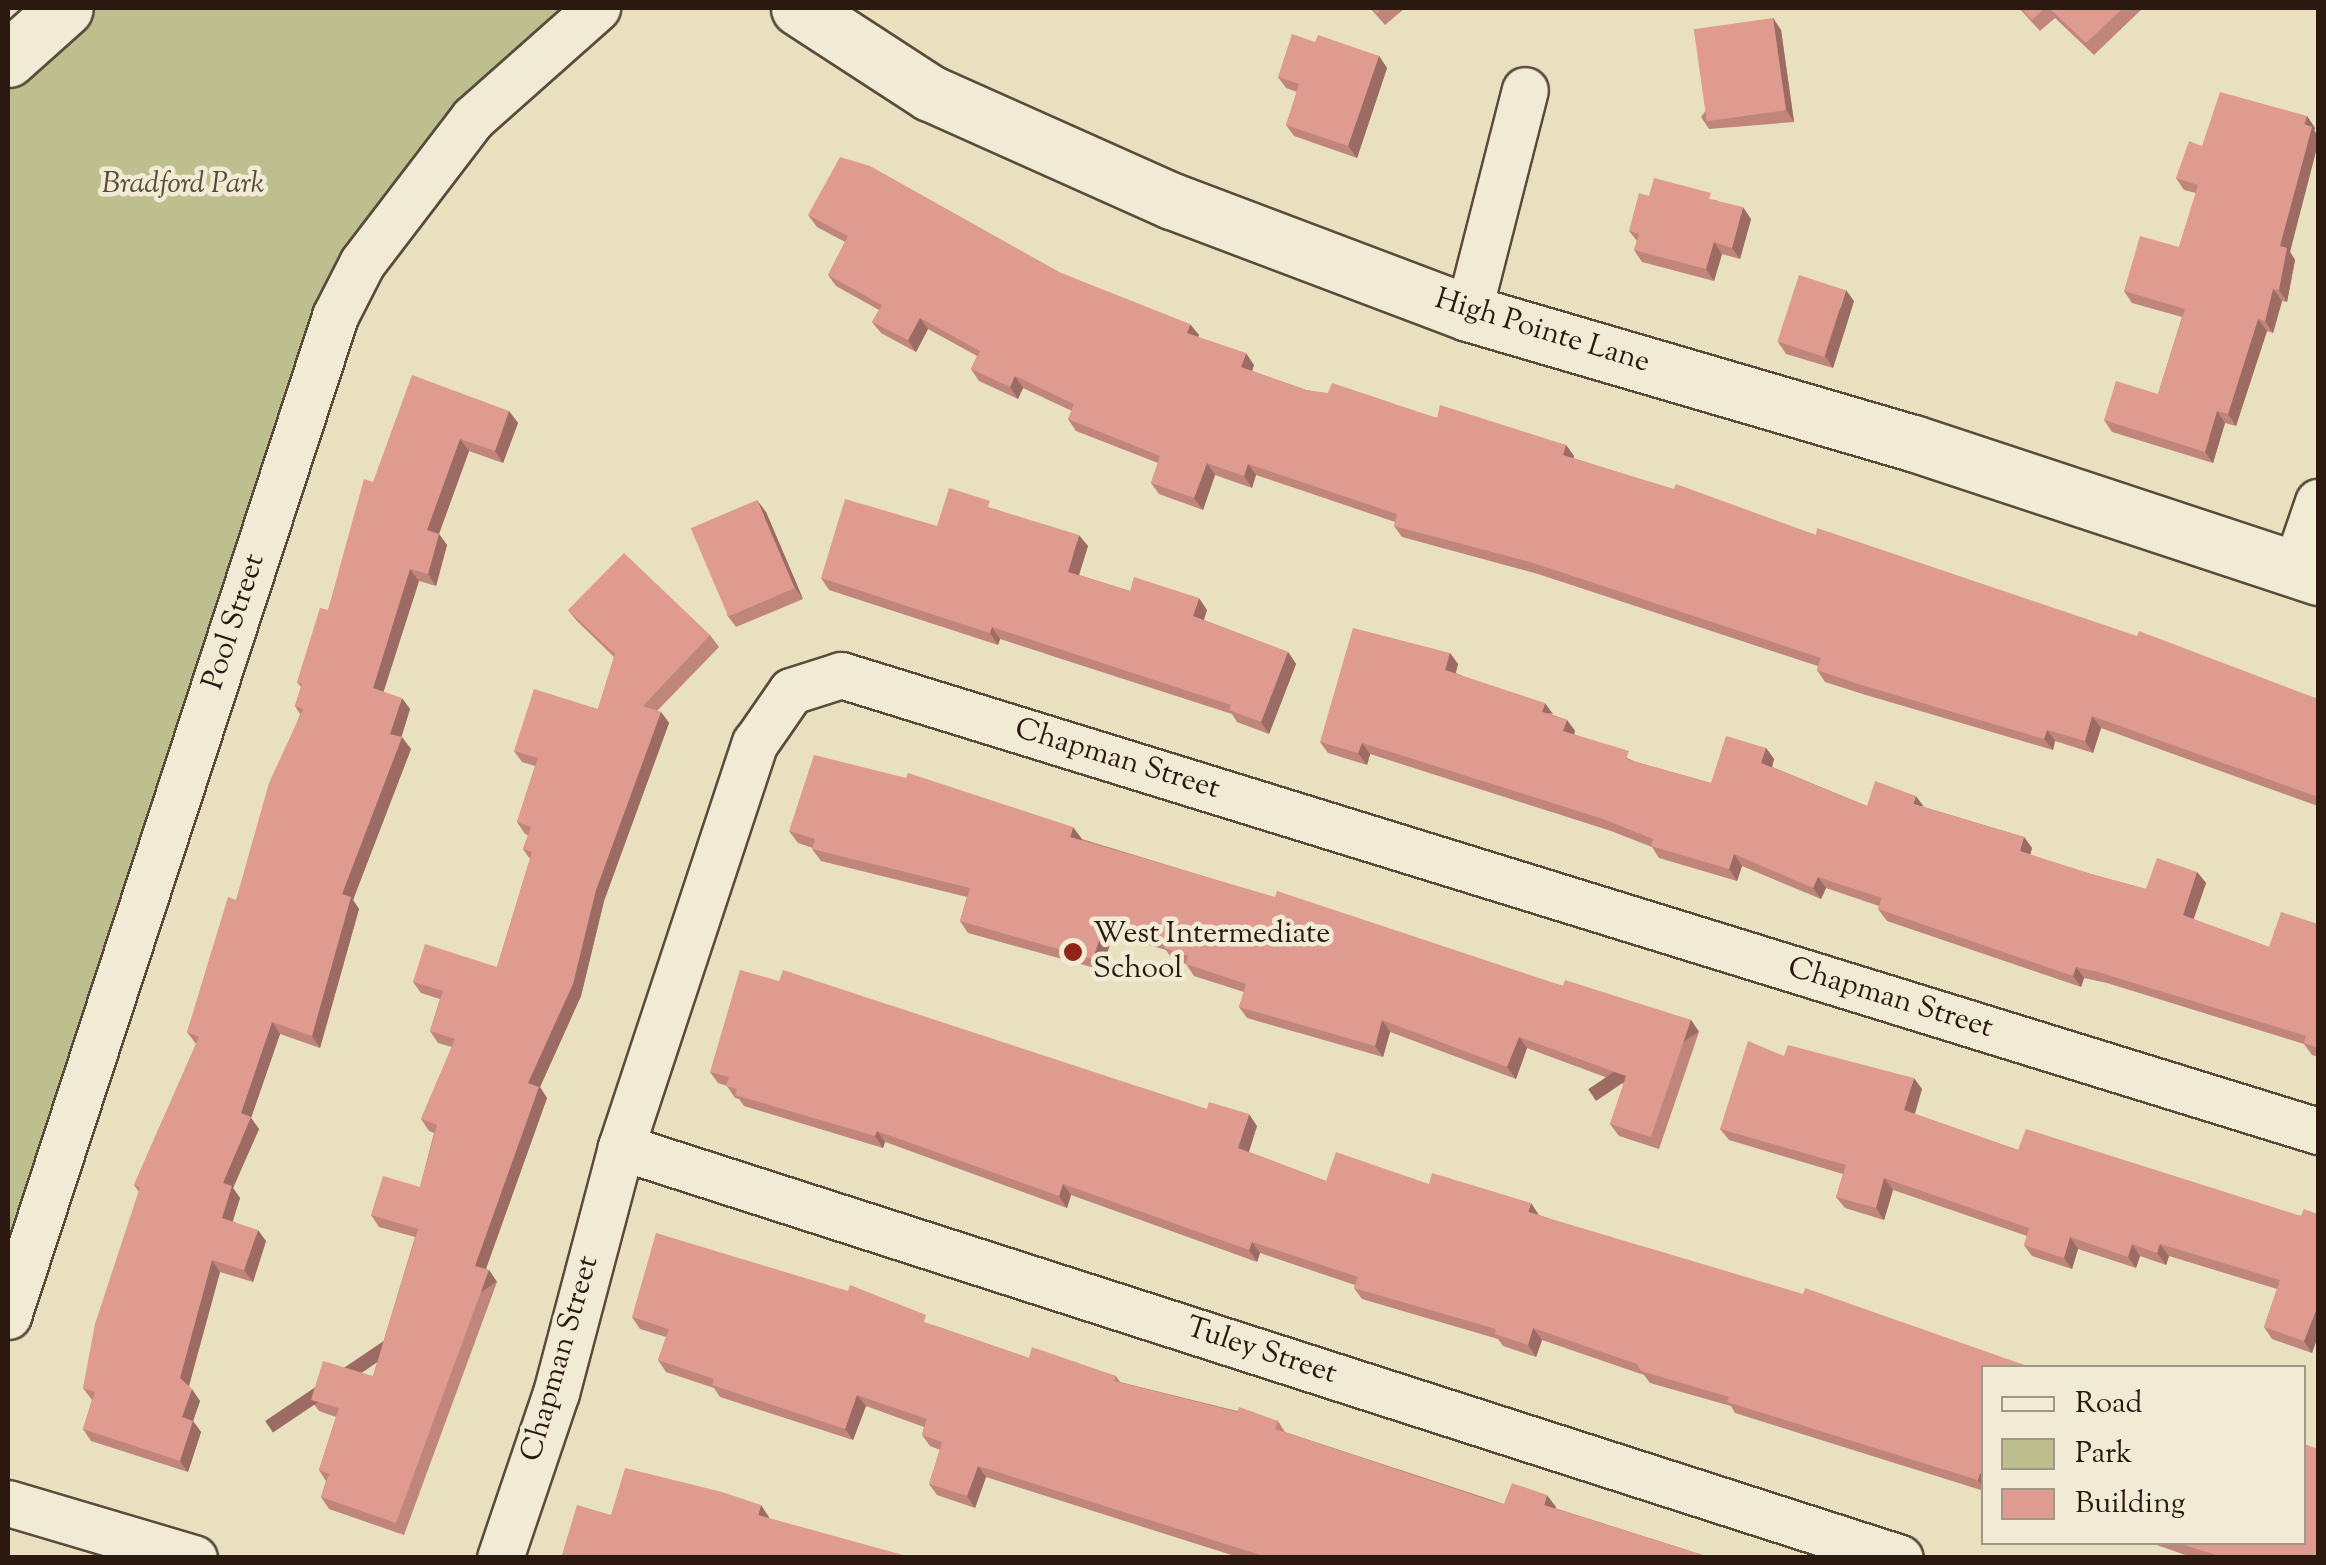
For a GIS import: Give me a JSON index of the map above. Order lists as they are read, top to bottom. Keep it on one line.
{"streets":{"street":["High Pointe Lane","Pool Street","Chapman Street","Tuley Street"]},"crossings":[["Chapman Street","Tuley Street"]],"parks":["Bradford Park"],"places":["West Intermediate School"],"legend":["Road","Park","Building"]}
